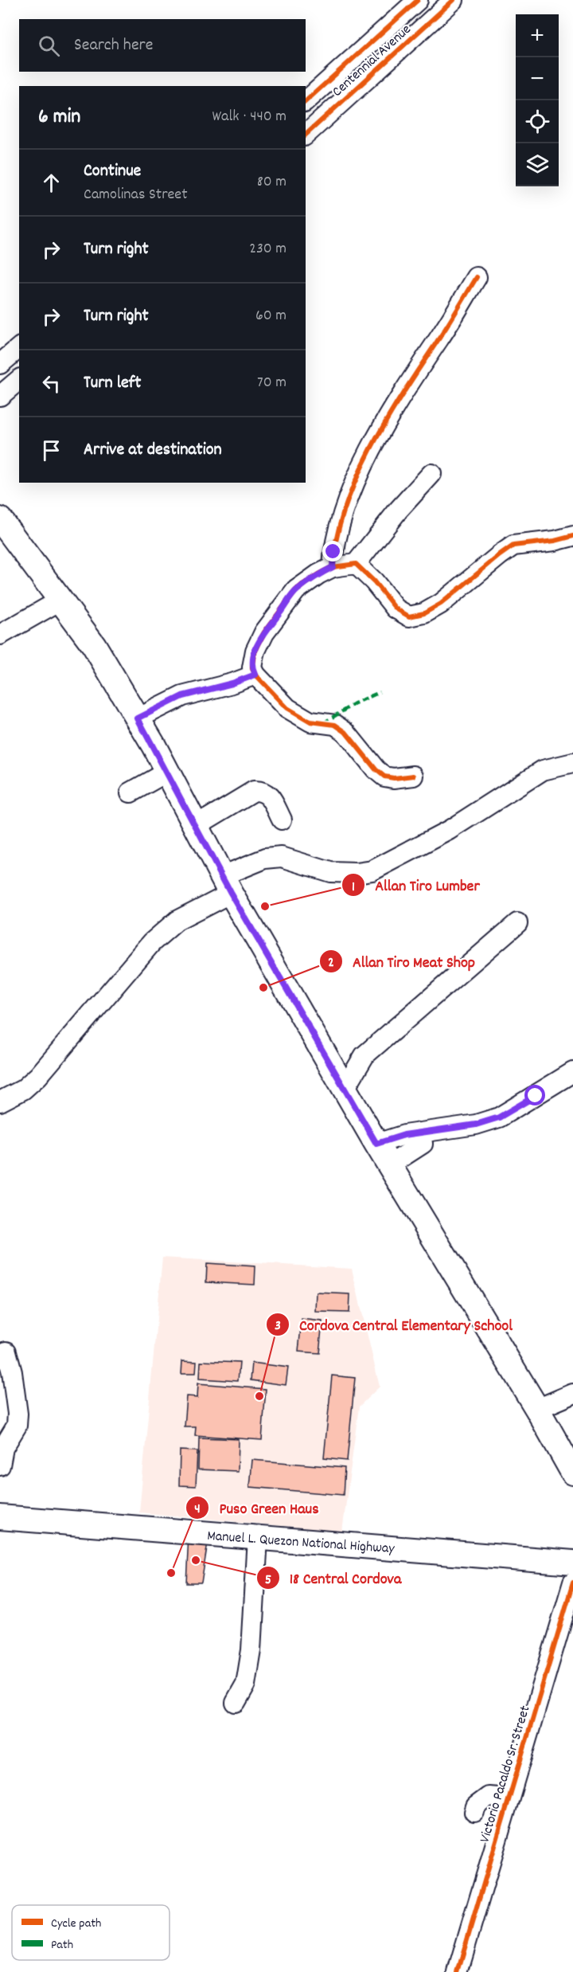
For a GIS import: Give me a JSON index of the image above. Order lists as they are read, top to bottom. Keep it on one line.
{"streets":{"main road":["Manuel L. Quezon National Highway"],"street":["Centennial Avenue","Victorio Pacaldo Sr. Street"]},"places":["Allan Tiro Lumber","Allan Tiro Meat Shop","Cordova Central Elementary School","18 Central Cordova","Puso Green Haus"],"legend":["Cycle path","Path"],"page":{"map_buttons":["+","−"],"search":"Search here","heading":["6 min","Walk · 440 m"],"list":[["Continue","Camolinas Street","80 m"],["Turn right","230 m"],["Turn right","60 m"],["Turn left","70 m"],"Arrive at destination"]}}
